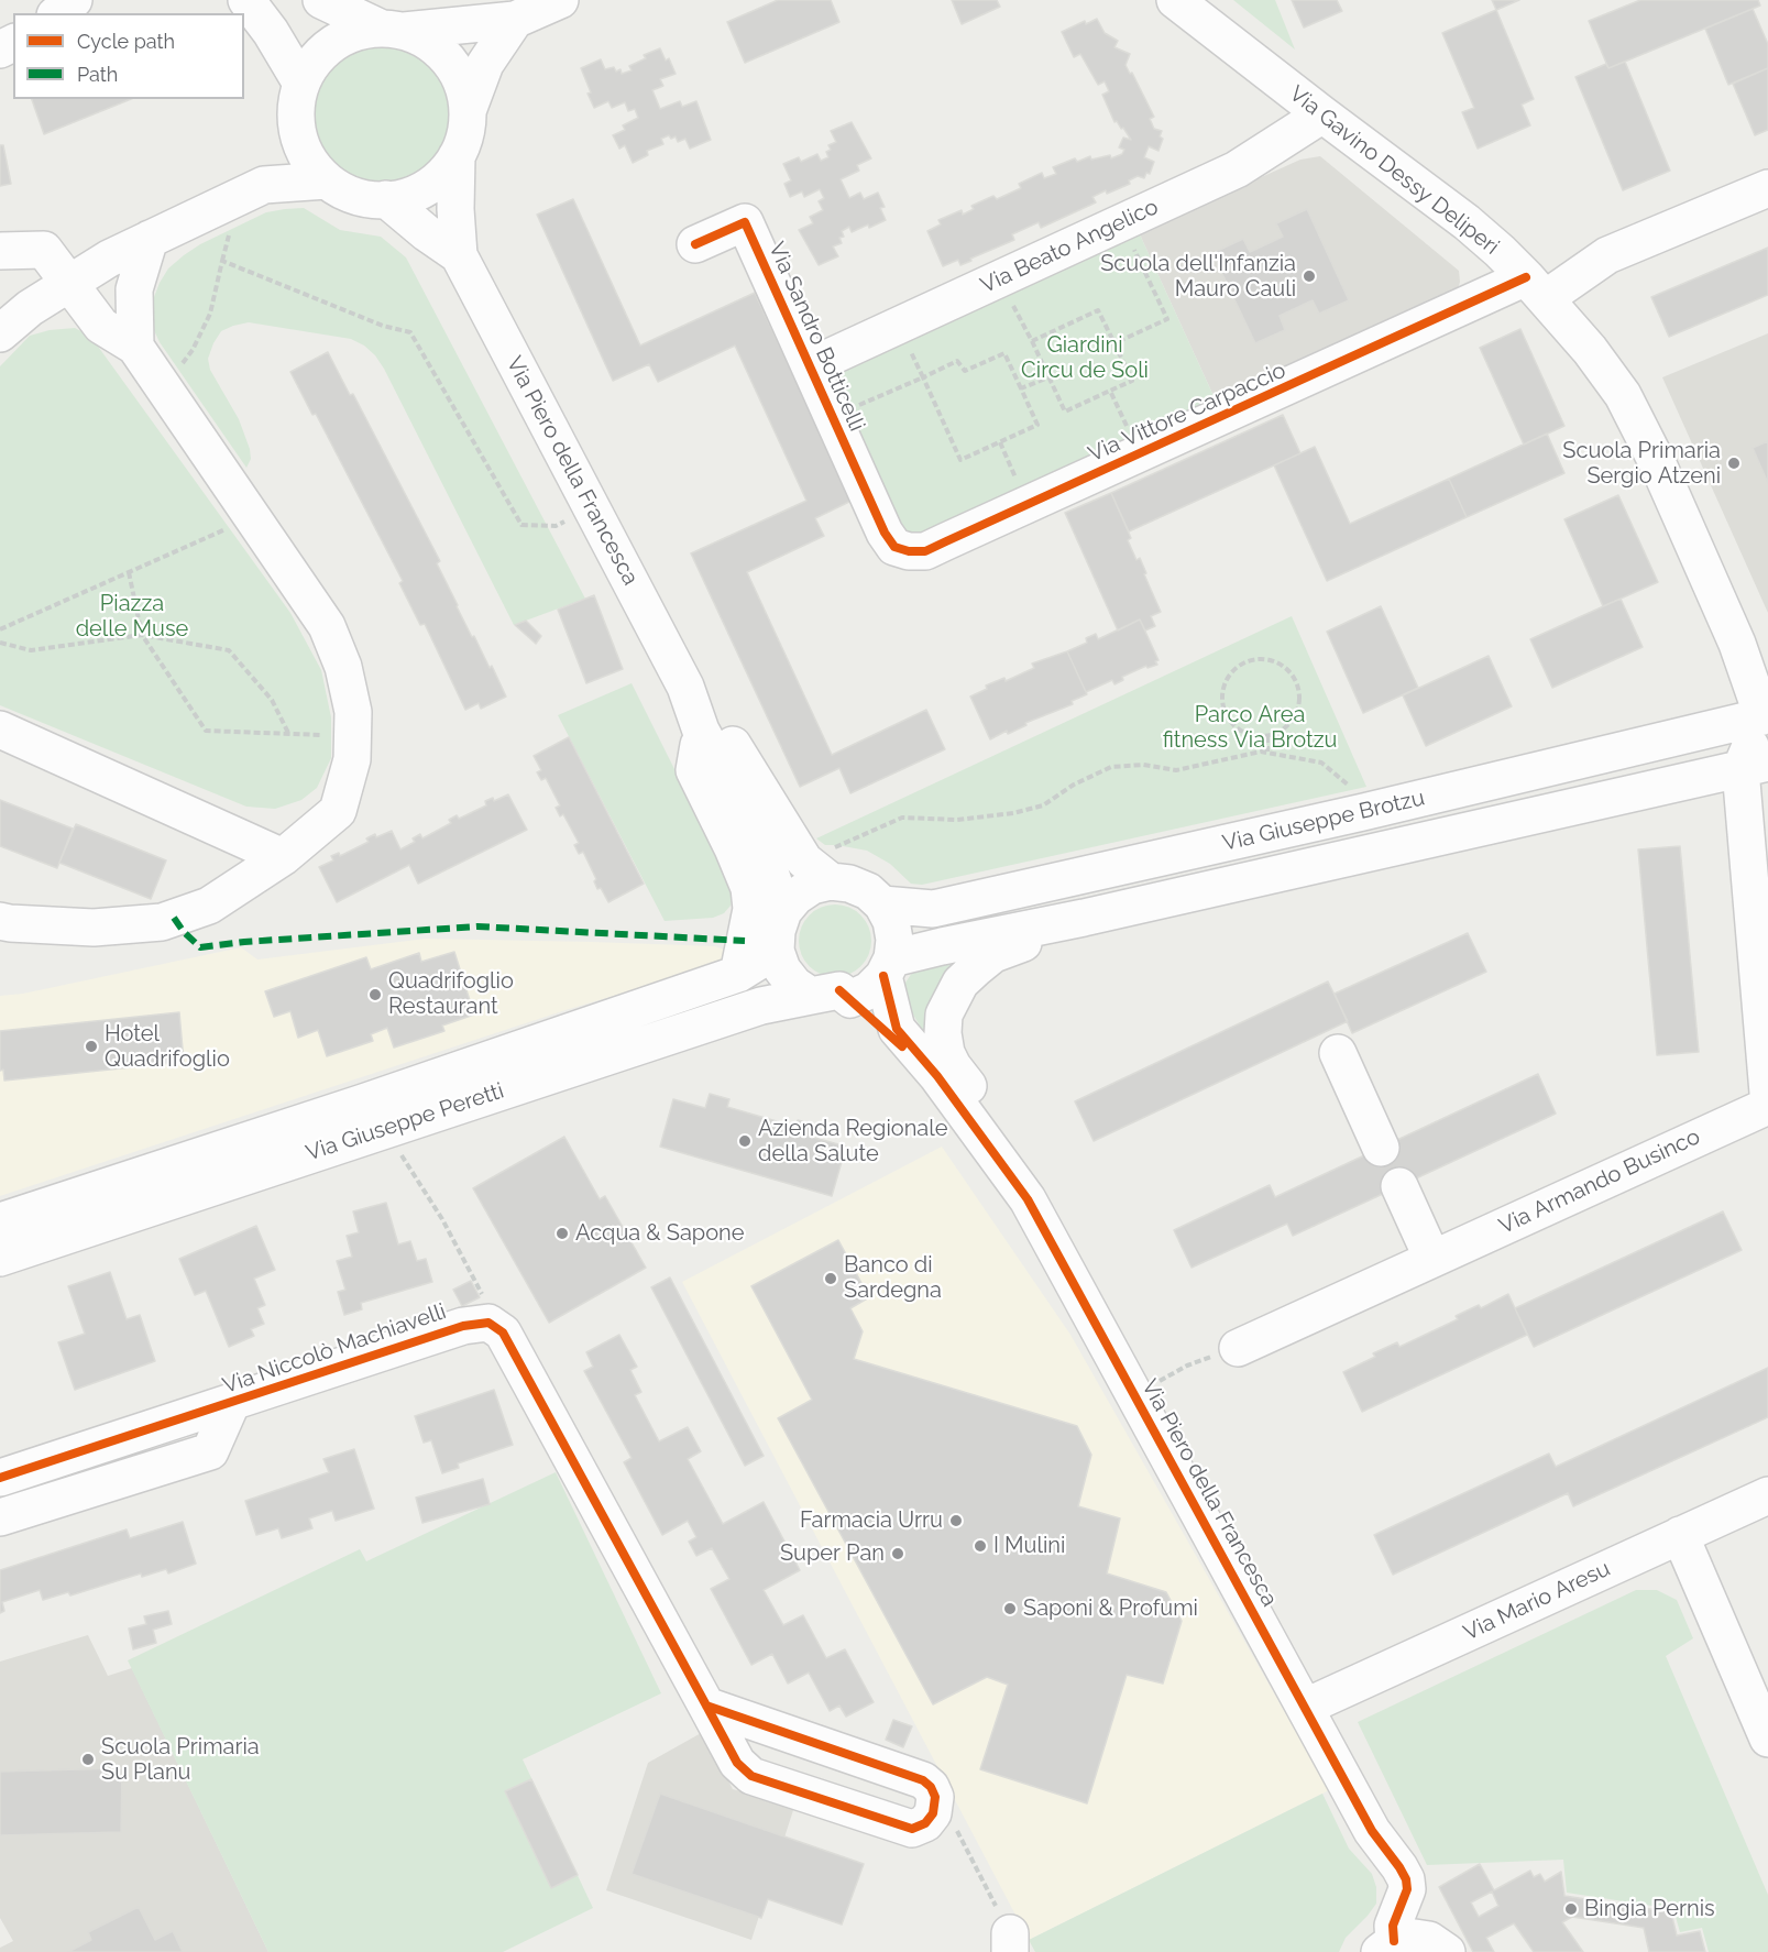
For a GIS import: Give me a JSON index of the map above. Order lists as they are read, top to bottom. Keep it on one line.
{"streets":{"street":["Via Gavino Dessy Deliperi","Via Beato Angelico","Via Sandro Botticelli","Via Vittore Carpaccio","Via Piero della Francesca","Via Giuseppe Brotzu","Via Giuseppe Peretti","Via Armando Businco","Via Niccolò Machiavelli","Via Mario Aresu"]},"crossings":[["Via Gavino Dessy Deliperi","Via Beato Angelico"],["Via Gavino Dessy Deliperi","Via Vittore Carpaccio"],["Via Gavino Dessy Deliperi","Via Giuseppe Brotzu"],["Via Beato Angelico","Via Sandro Botticelli"],["Via Sandro Botticelli","Via Vittore Carpaccio"],["Via Piero della Francesca","Via Giuseppe Brotzu"],["Via Piero della Francesca","Via Giuseppe Peretti"],["Via Piero della Francesca","Via Mario Aresu"],["Via Giuseppe Brotzu","Via Giuseppe Peretti"]],"parks":["Giardini Circu de Soli","Piazza delle Muse","Parco Area fitness Via Brotzu"],"places":["Scuola dell'Infanzia Mauro Cauli","Scuola Primaria Sergio Atzeni","Quadrifoglio Restaurant","Hotel Quadrifoglio","Azienda Regionale della Salute","Acqua & Sapone","Banco di Sardegna","Farmacia Urru","I Mulini","Super Pan","Saponi & Profumi","Scuola Primaria Su Planu","Bingia Pernis"],"legend":["Cycle path","Path"]}
